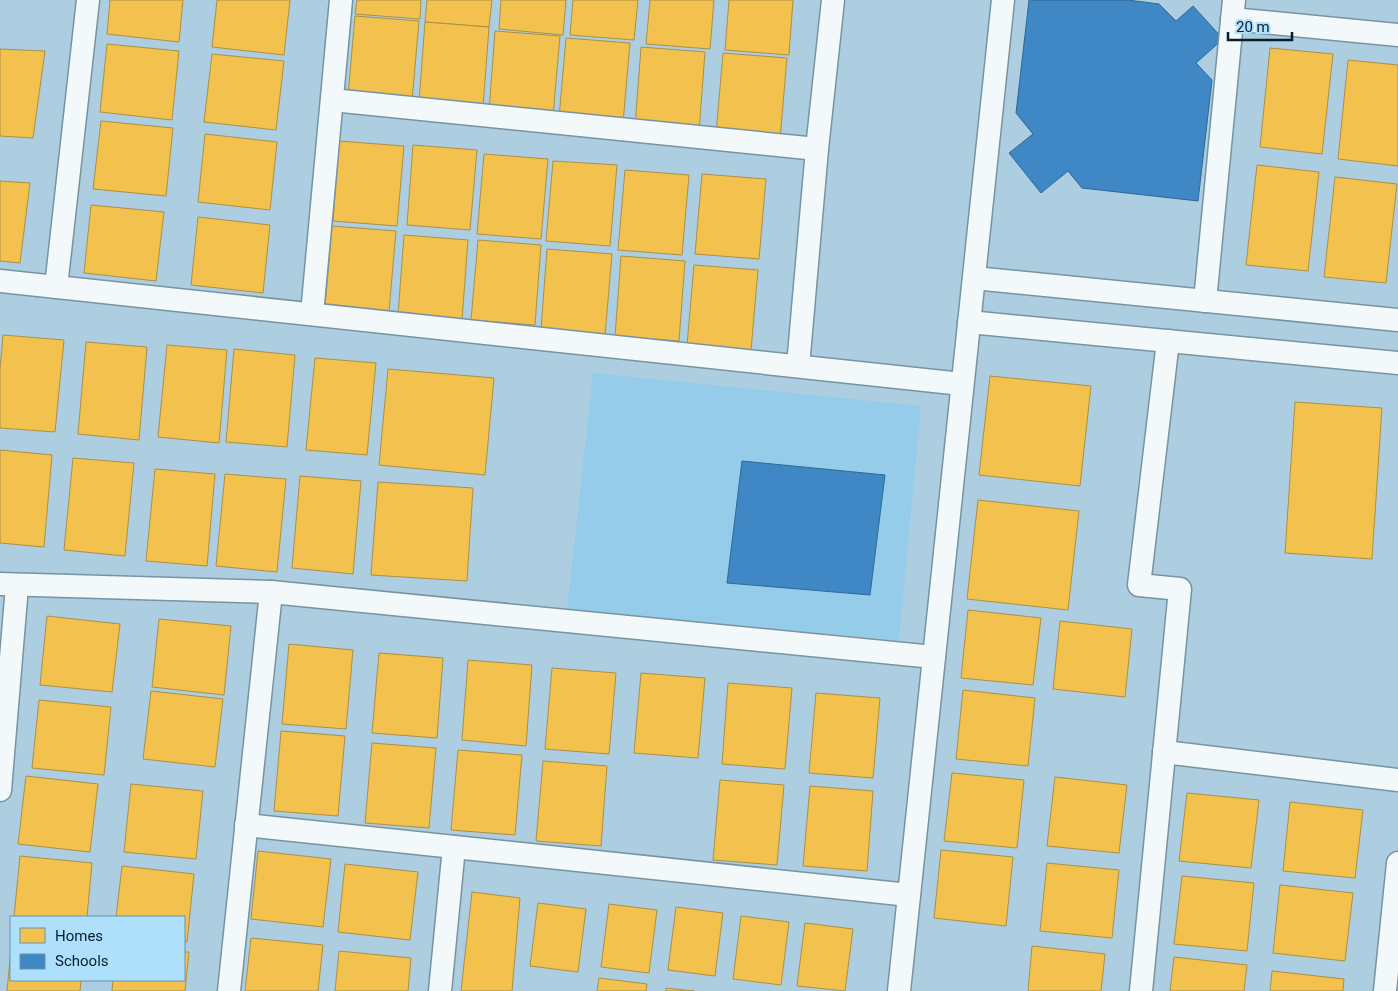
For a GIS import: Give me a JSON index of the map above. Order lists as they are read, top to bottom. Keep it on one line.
{"legend":["Homes","Schools"],"scale_bar":"20 m"}
